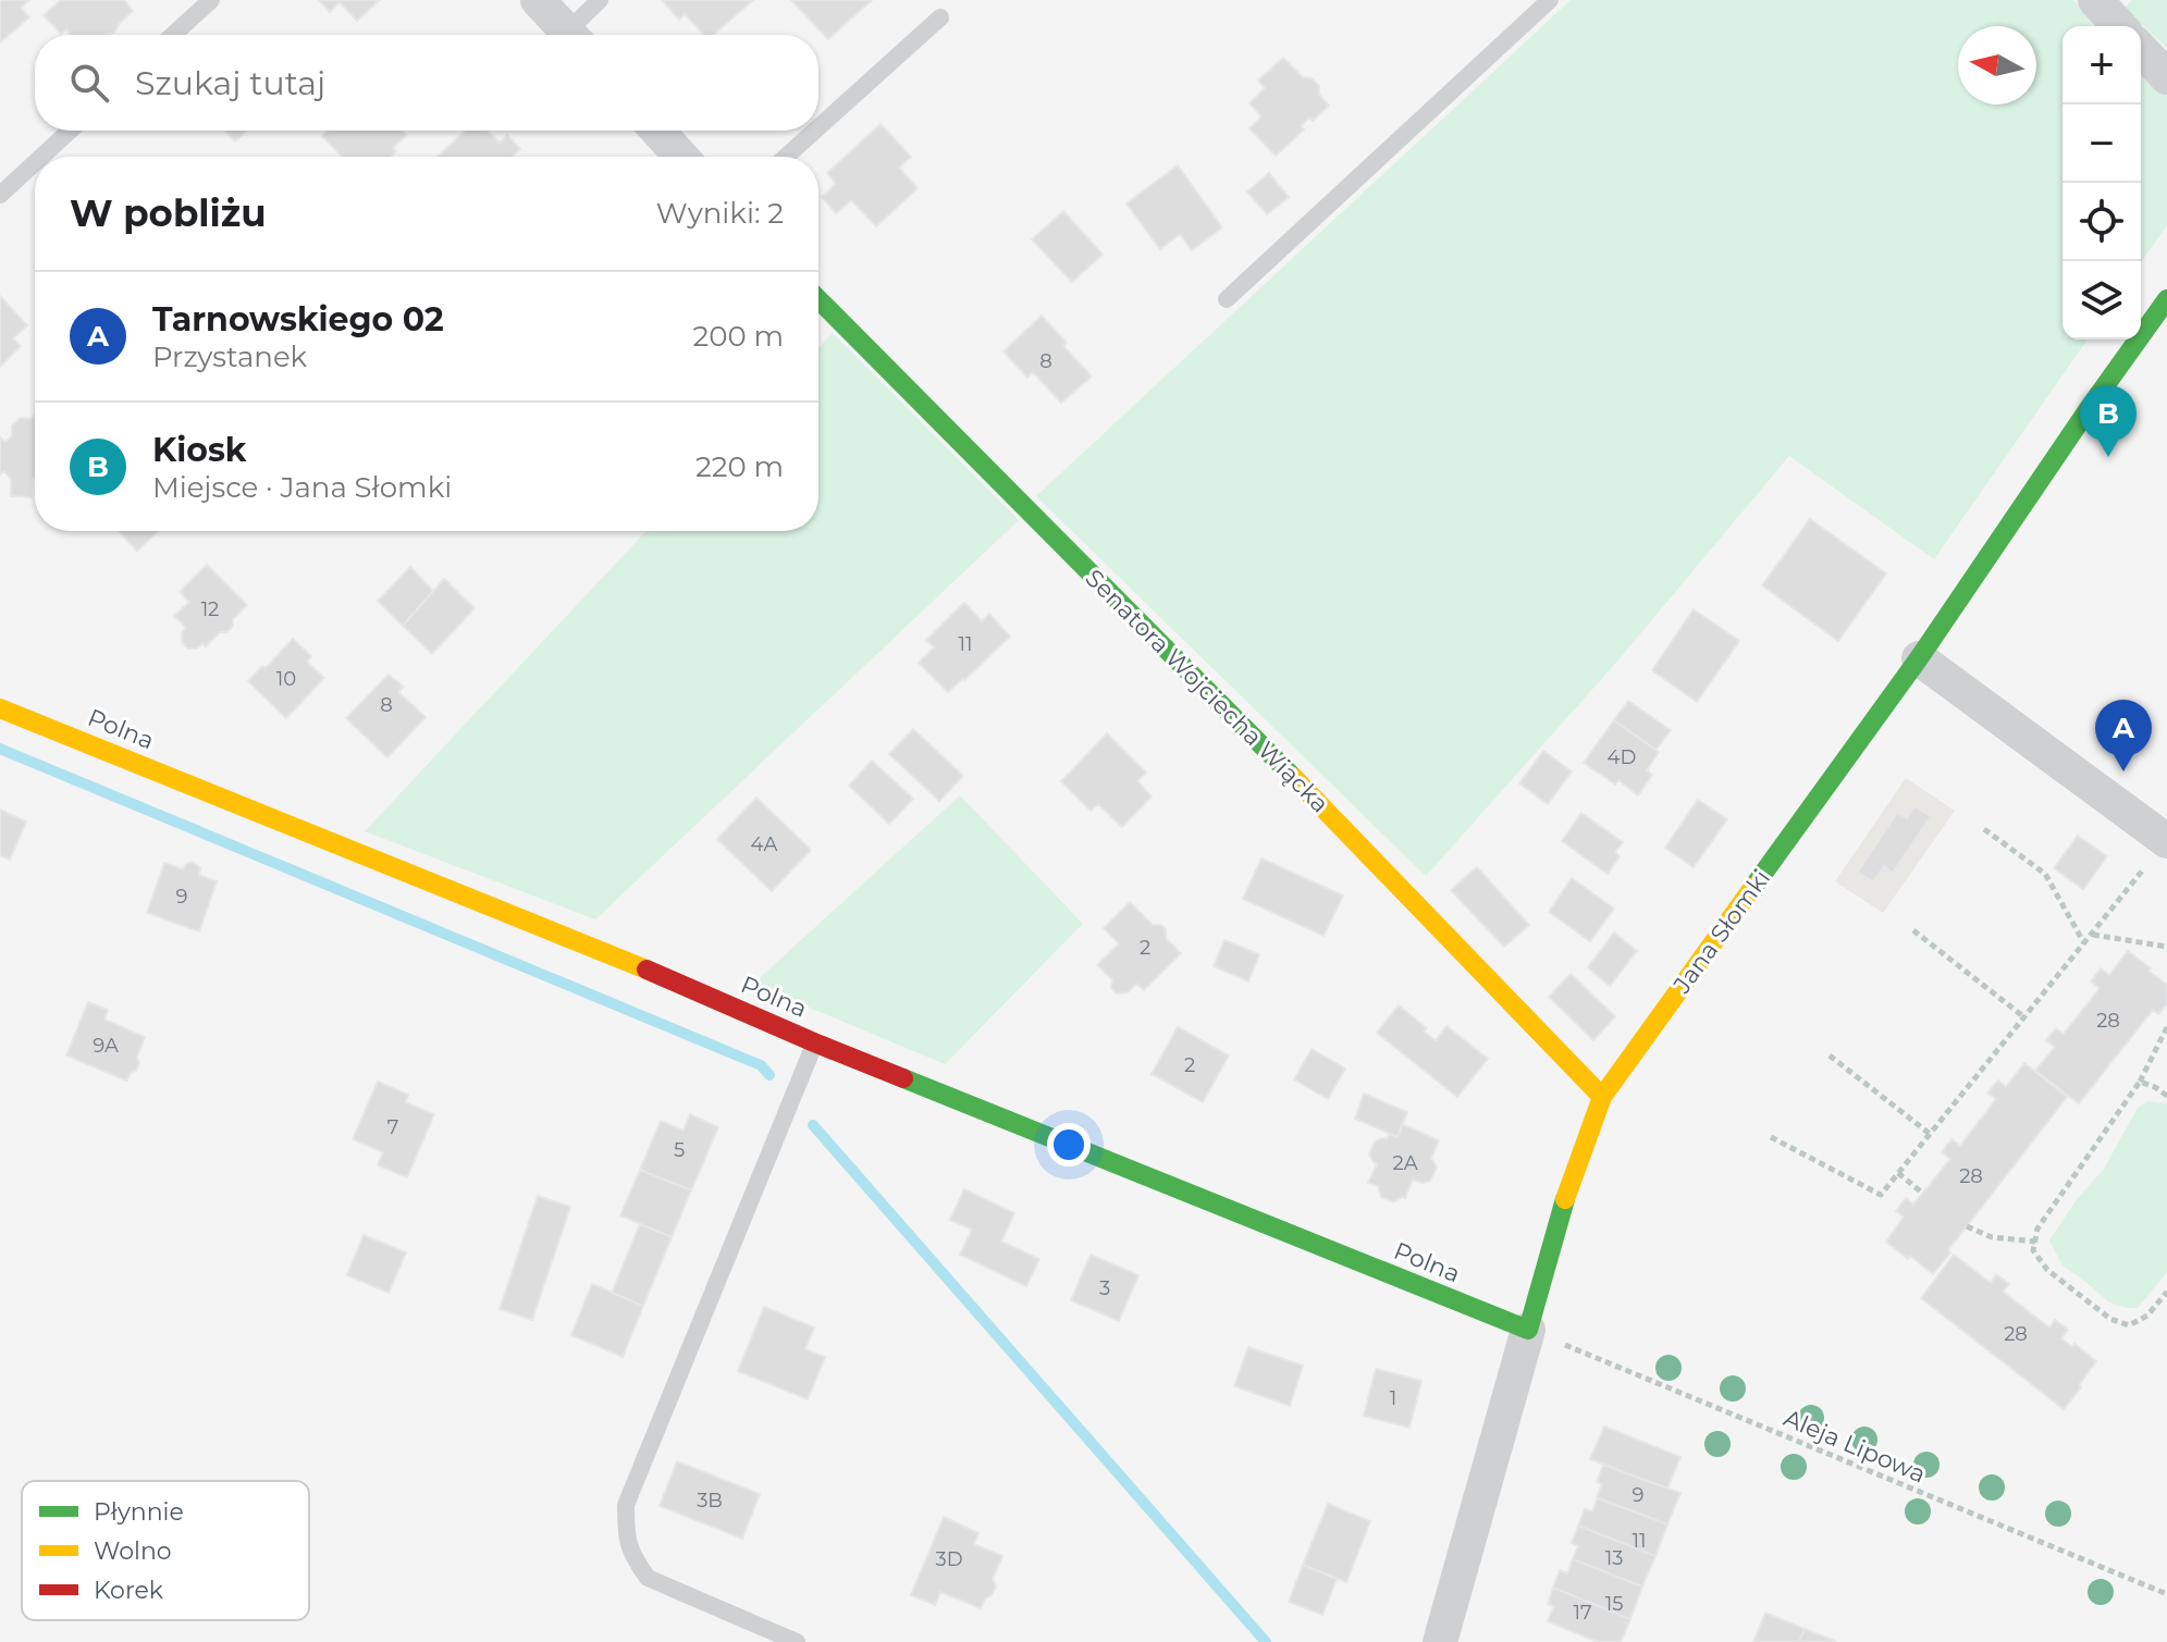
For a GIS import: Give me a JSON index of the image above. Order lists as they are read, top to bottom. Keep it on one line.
{"streets":{"street":["Senatora Wojciecha Wiącka","Polna","Jana Słomki"],"path":["Aleja Lipowa"]},"crossings":[["Senatora Wojciecha Wiącka","Jana Słomki"],["Polna","Jana Słomki"],["Polna","Aleja Lipowa"],["Jana Słomki","Aleja Lipowa"]],"house_numbers":["8","12","11","10","8","4D","4A","9","2","28","9A","2","7","5","2A","28","3","28","1","9","3B","11","13","3D","15","17"],"legend":["Płynnie","Wolno","Korek"],"north":"left","page":{"map_buttons":["+","−"],"search":"Szukaj tutaj","heading":["W pobliżu","Wyniki: 2"],"list":[{"mark":"A","name":"Tarnowskiego 02","note":"Przystanek","value":"200 m"},{"mark":"B","name":"Kiosk","note":"Miejsce · Jana Słomki","value":"220 m"}],"pins":["B","A"]}}
